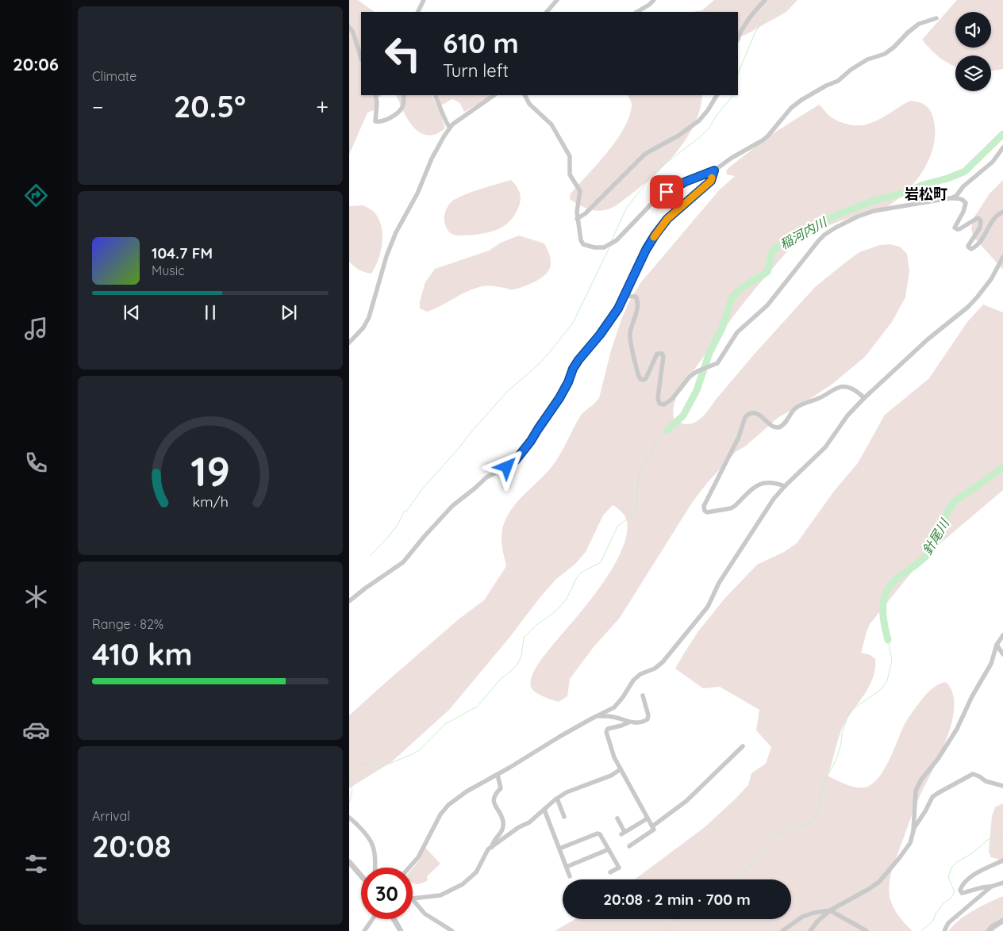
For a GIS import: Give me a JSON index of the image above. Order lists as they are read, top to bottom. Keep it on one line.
{"districts":["岩松町"],"water":["稲河内川","針尾川"],"page":{"tabs":"20:06","tile":["Climate",["Range · 82%","410 km"],["Arrival","20:08"]],"turn":["610 m","Turn left"],"heat":["−","20.5°","+"],"song":["104.7 FM","Music"],"limit":"30","trip":"20:08 · 2 min · 700 m","gauge":["19","km/h"]}}
